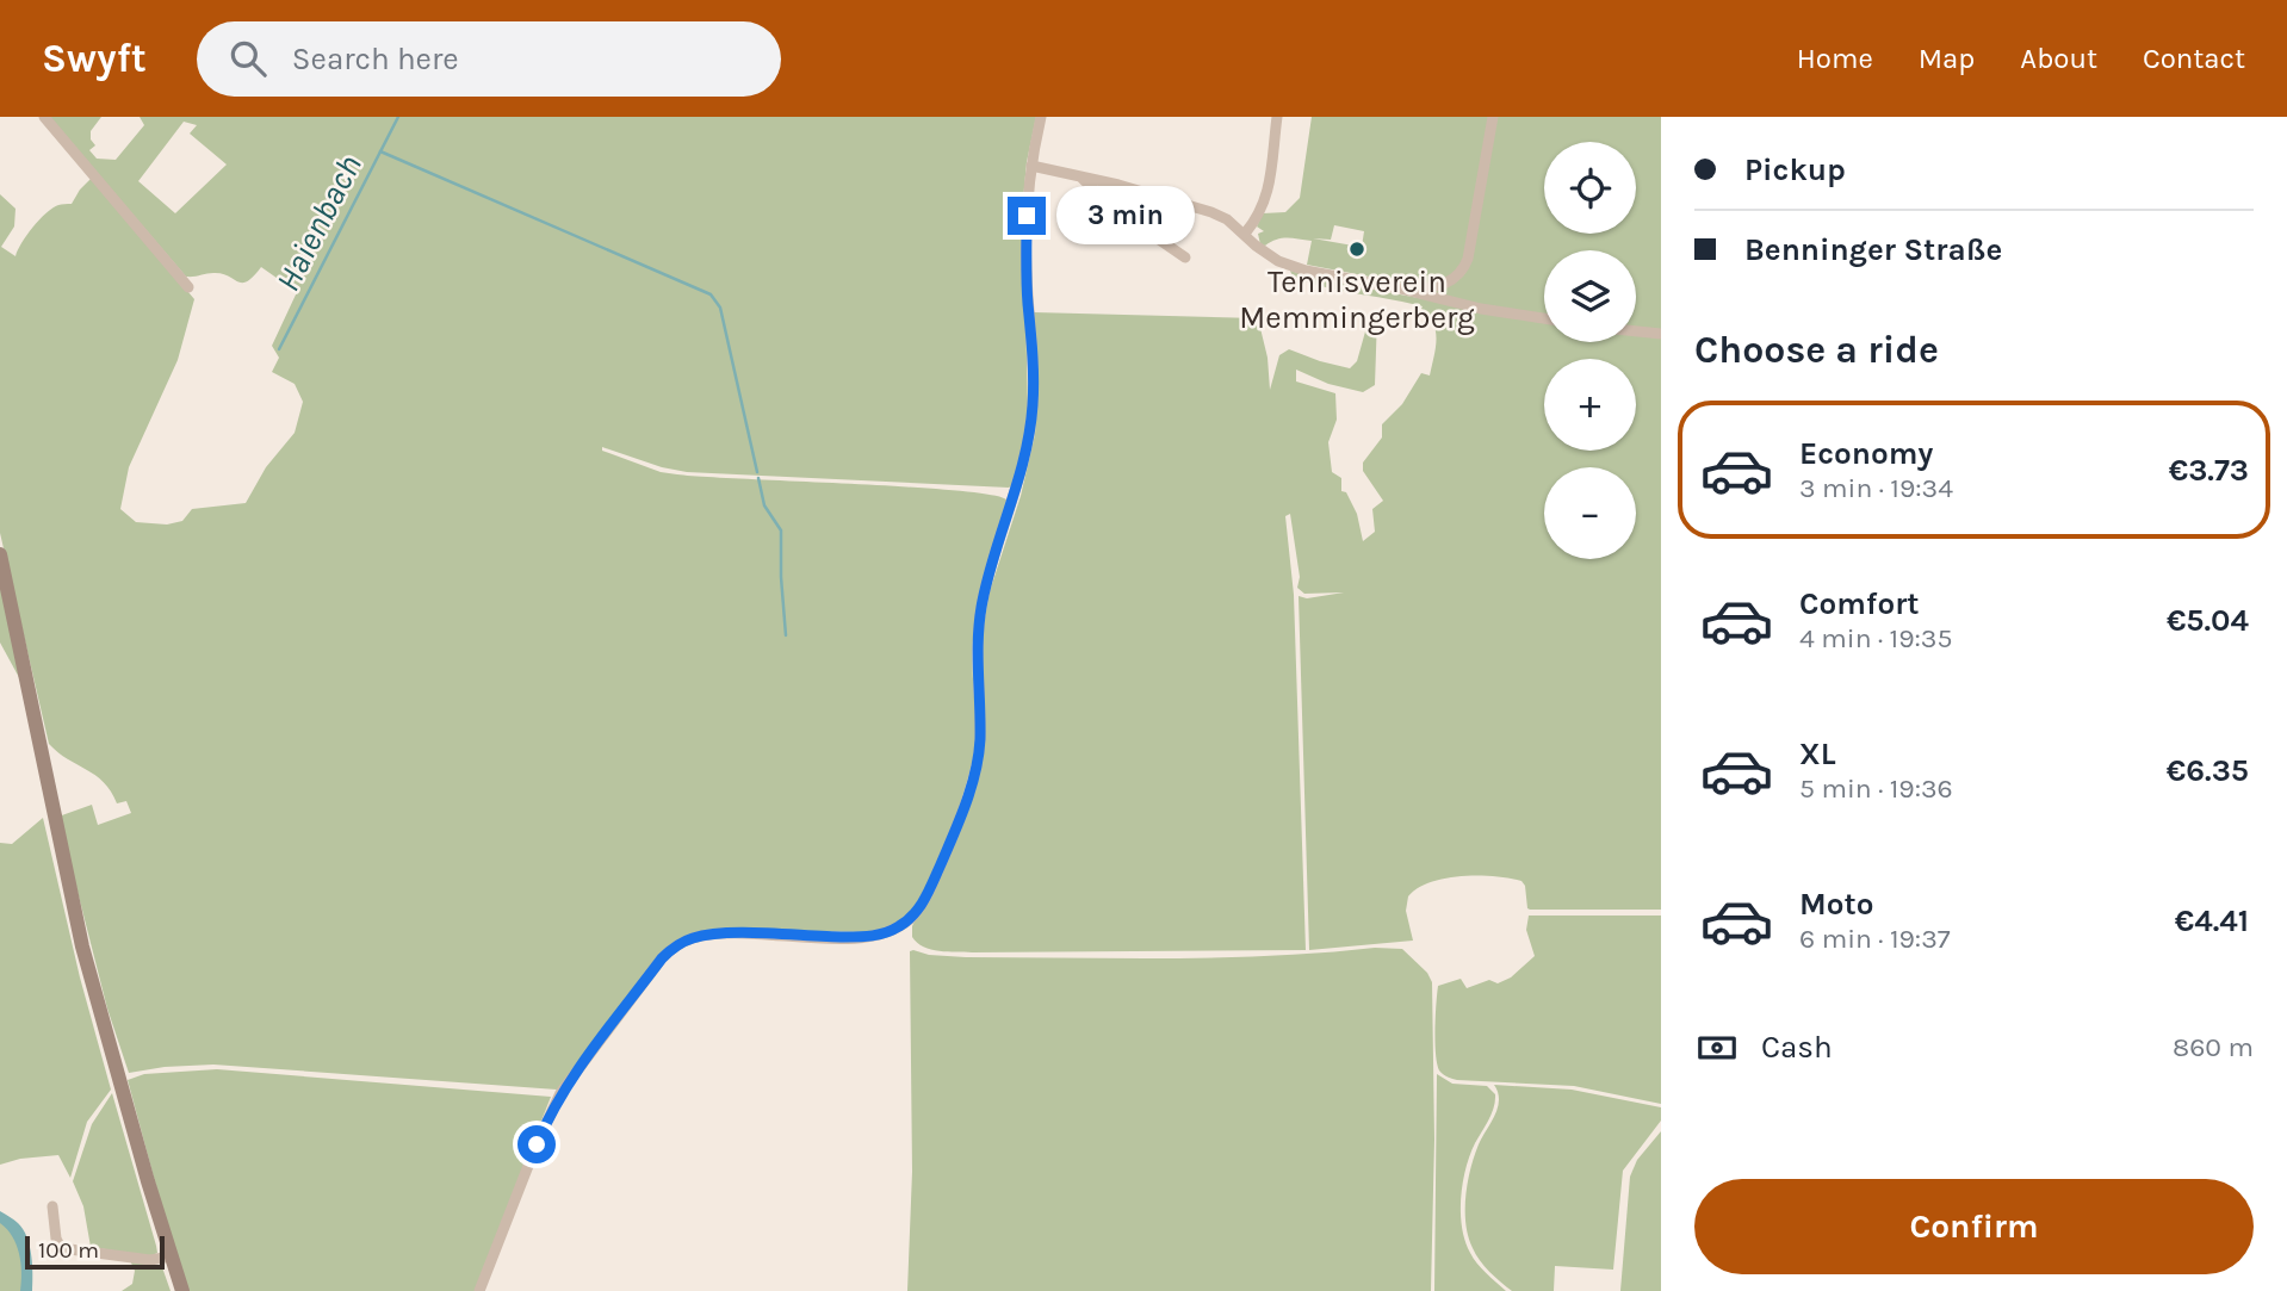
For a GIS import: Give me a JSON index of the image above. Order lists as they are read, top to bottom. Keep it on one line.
{"water":["Haienbach"],"places":["Tennisverein Memmingerberg"],"scale_bar":"100 m","page":{"header":"Swyft","search":"Search here","nav":["Home","Map","About","Contact"],"banner":["Pickup","Benninger Straße"],"map_buttons":["+","−"],"bubble":"3 min","heading":"Choose a ride","list":[{"name":"Economy","note":"3 min · 19:34","value":"€3.73"},{"name":"Comfort","note":"4 min · 19:35","value":"€5.04"},{"name":"XL","note":"5 min · 19:36","value":"€6.35"},{"name":"Moto","note":"6 min · 19:37","value":"€4.41"}],"pay":["Cash","860 m"],"buttons":"Confirm","scale":"100 m"}}
